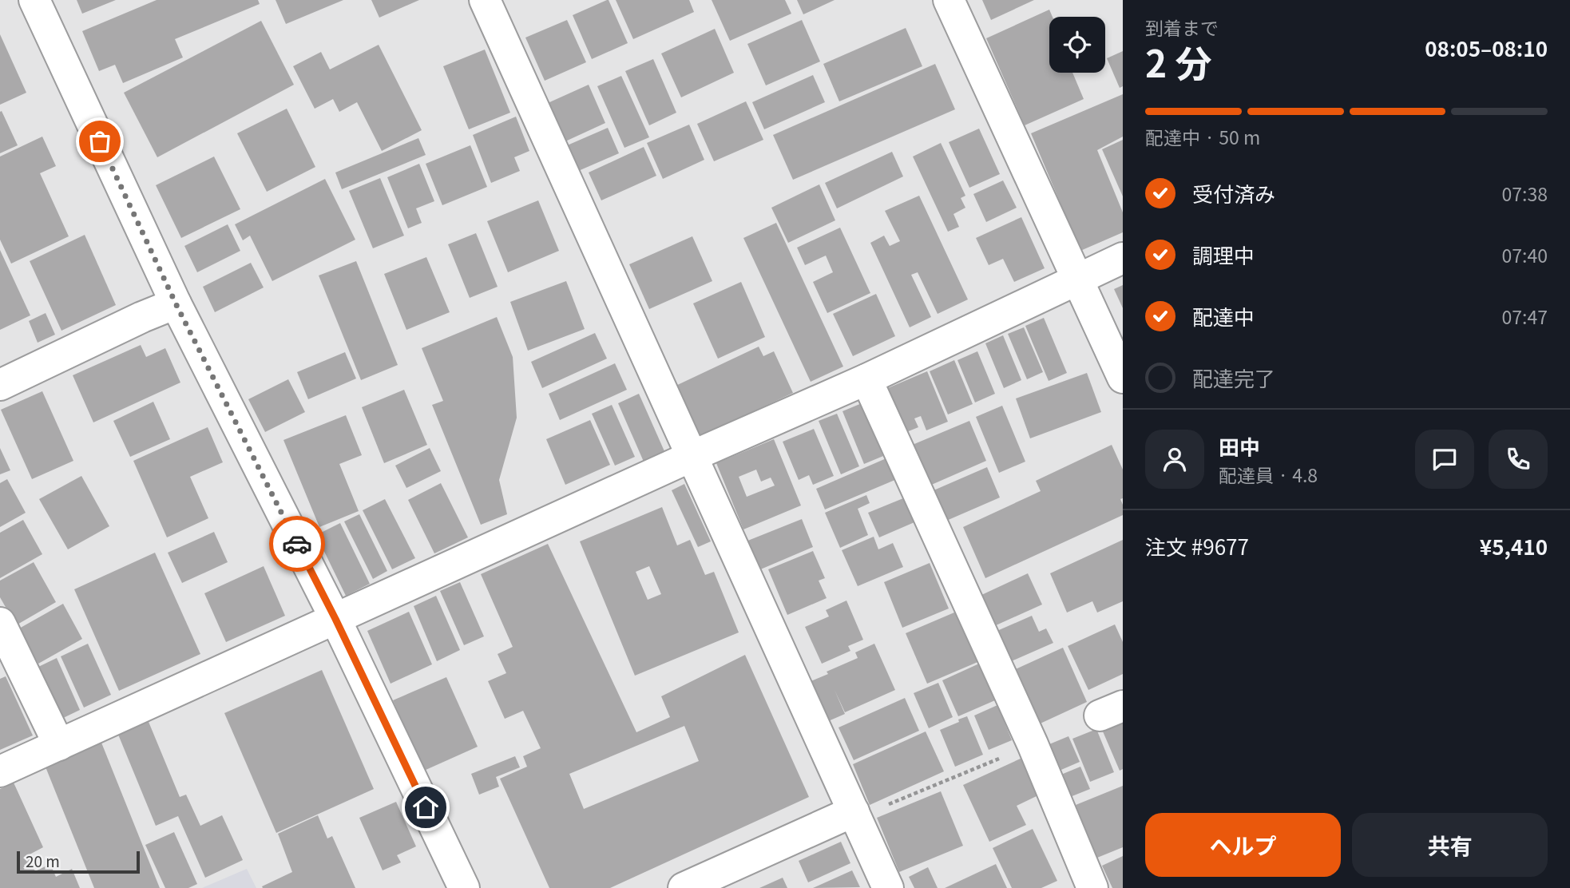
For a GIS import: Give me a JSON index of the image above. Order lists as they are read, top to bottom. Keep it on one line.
{"scale_bar":"20 m","page":{"heading":["2 分","到着まで","08:05–08:10"],"panel":["田中","配達員 · 4.8","注文 #9677","¥5,410"],"bar":"配達中 · 50 m","list":[["受付済み","07:38"],["調理中","07:40"],["配達中","07:47"],"配達完了"],"buttons":["ヘルプ","共有"],"scale":"20 m"}}
